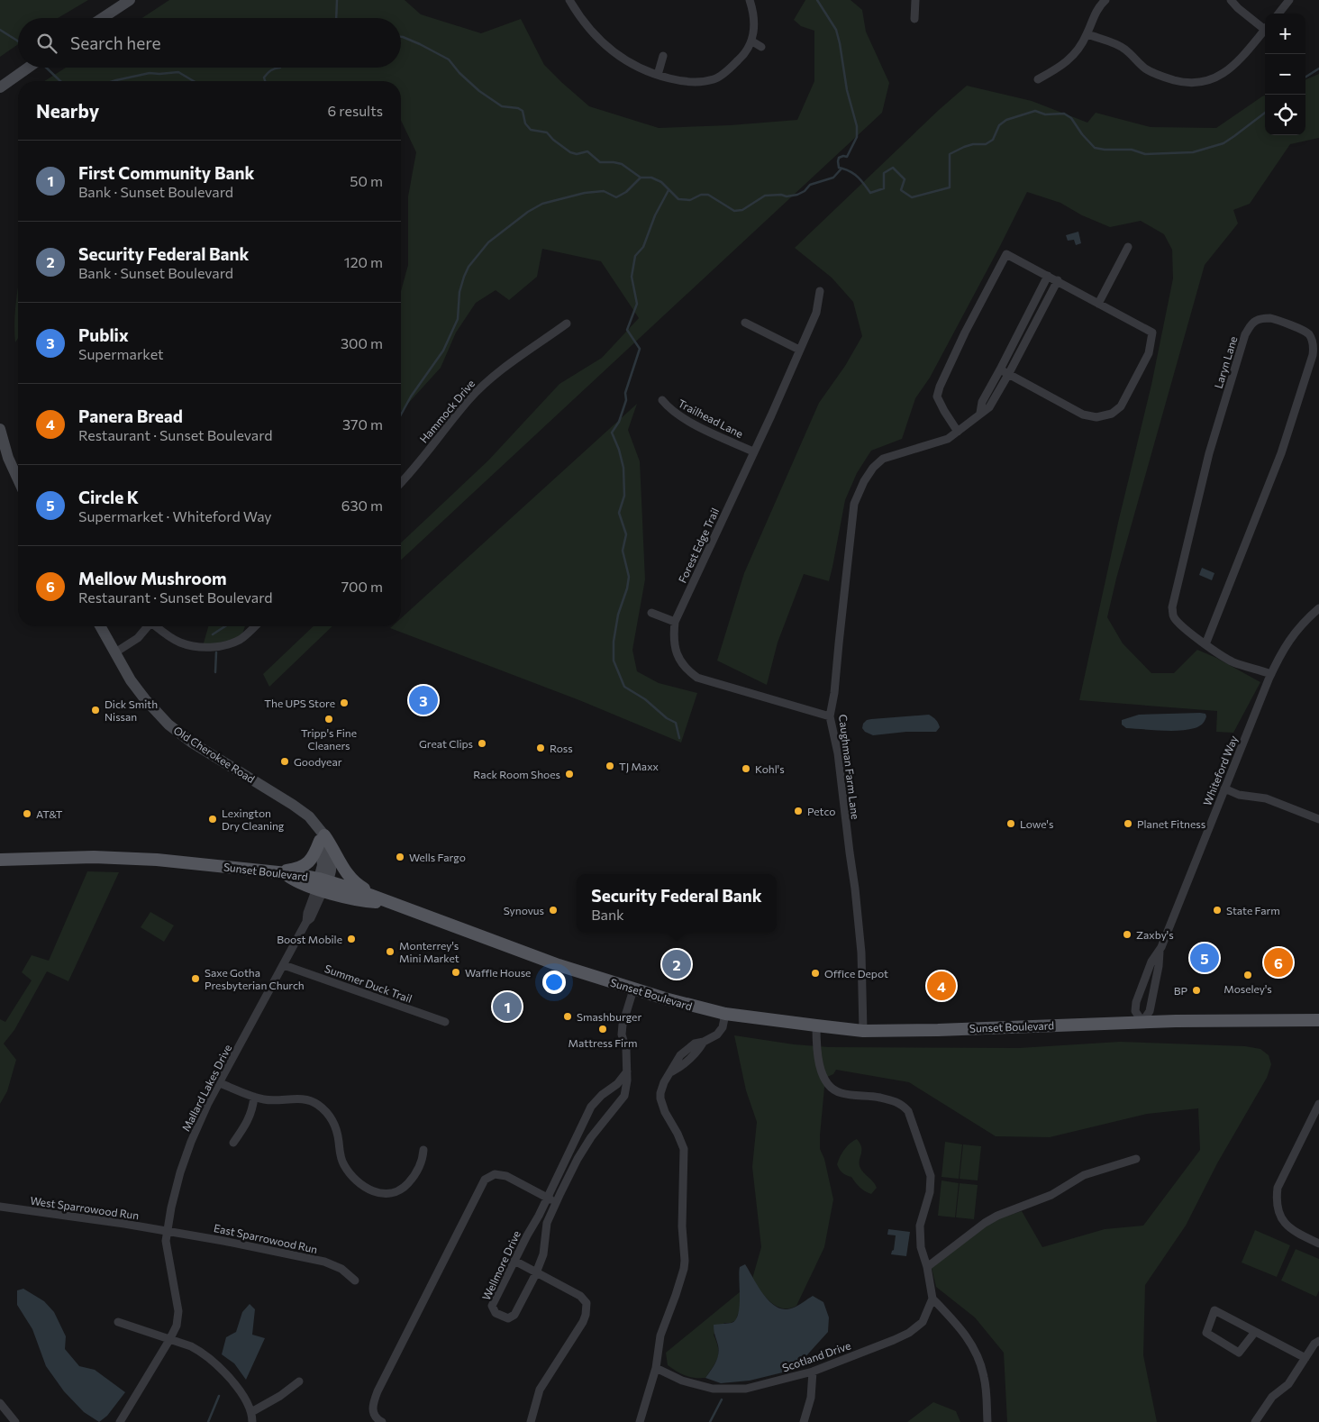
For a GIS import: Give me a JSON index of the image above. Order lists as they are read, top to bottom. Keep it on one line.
{"streets":{"main road":["Sunset Boulevard"],"street":["Laryn Lane","Hammock Drive","Trailhead Lane","Forest Edge Trail","Old Cherokee Road","Caughman Farm Lane","Whiteford Way","Summer Duck Trail","Mallard Lakes Drive","West Sparrowood Run","East Sparrowood Run","Wellmore Drive","Scotland Drive"]},"crossings":[["Laryn Lane","Whiteford Way"],["Trailhead Lane","Forest Edge Trail"],["Forest Edge Trail","Caughman Farm Lane"],["Caughman Farm Lane","Sunset Boulevard"],["Whiteford Way","Sunset Boulevard"],["Sunset Boulevard","Mallard Lakes Drive"],["Sunset Boulevard","Wellmore Drive"],["Summer Duck Trail","Mallard Lakes Drive"],["Mallard Lakes Drive","West Sparrowood Run"],["Mallard Lakes Drive","East Sparrowood Run"],["West Sparrowood Run","East Sparrowood Run"]],"places":["The UPS Store","Dick Smith Nissan","Tripp's Fine Cleaners","Great Clips","Ross","Goodyear","TJ Maxx","Kohl's","Rack Room Shoes","Petco","AT&T","Lexington Dry Cleaning","Lowe's","Planet Fitness","Wells Fargo","Synovus","State Farm","Zaxby's","Boost Mobile","Monterrey's Mini Market","Waffle House","Office Depot","Moseley's","Saxe Gotha Presbyterian Church","BP","Smashburger","Mattress Firm"],"page":{"map_buttons":["+","−"],"search":"Search here","heading":["Nearby","6 results"],"list":[{"mark":"1","name":"First Community Bank","note":"Bank · Sunset Boulevard","value":"50 m"},{"mark":"2","name":"Security Federal Bank","note":"Bank · Sunset Boulevard","value":"120 m"},{"mark":"3","name":"Publix","note":"Supermarket","value":"300 m"},{"mark":"4","name":"Panera Bread","note":"Restaurant · Sunset Boulevard","value":"370 m"},{"mark":"5","name":"Circle K","note":"Supermarket · Whiteford Way","value":"630 m"},{"mark":"6","name":"Mellow Mushroom","note":"Restaurant · Sunset Boulevard","value":"700 m"}],"pins":["3","5","6","2","4","1"],"popup":["Security Federal Bank","Bank"]}}
